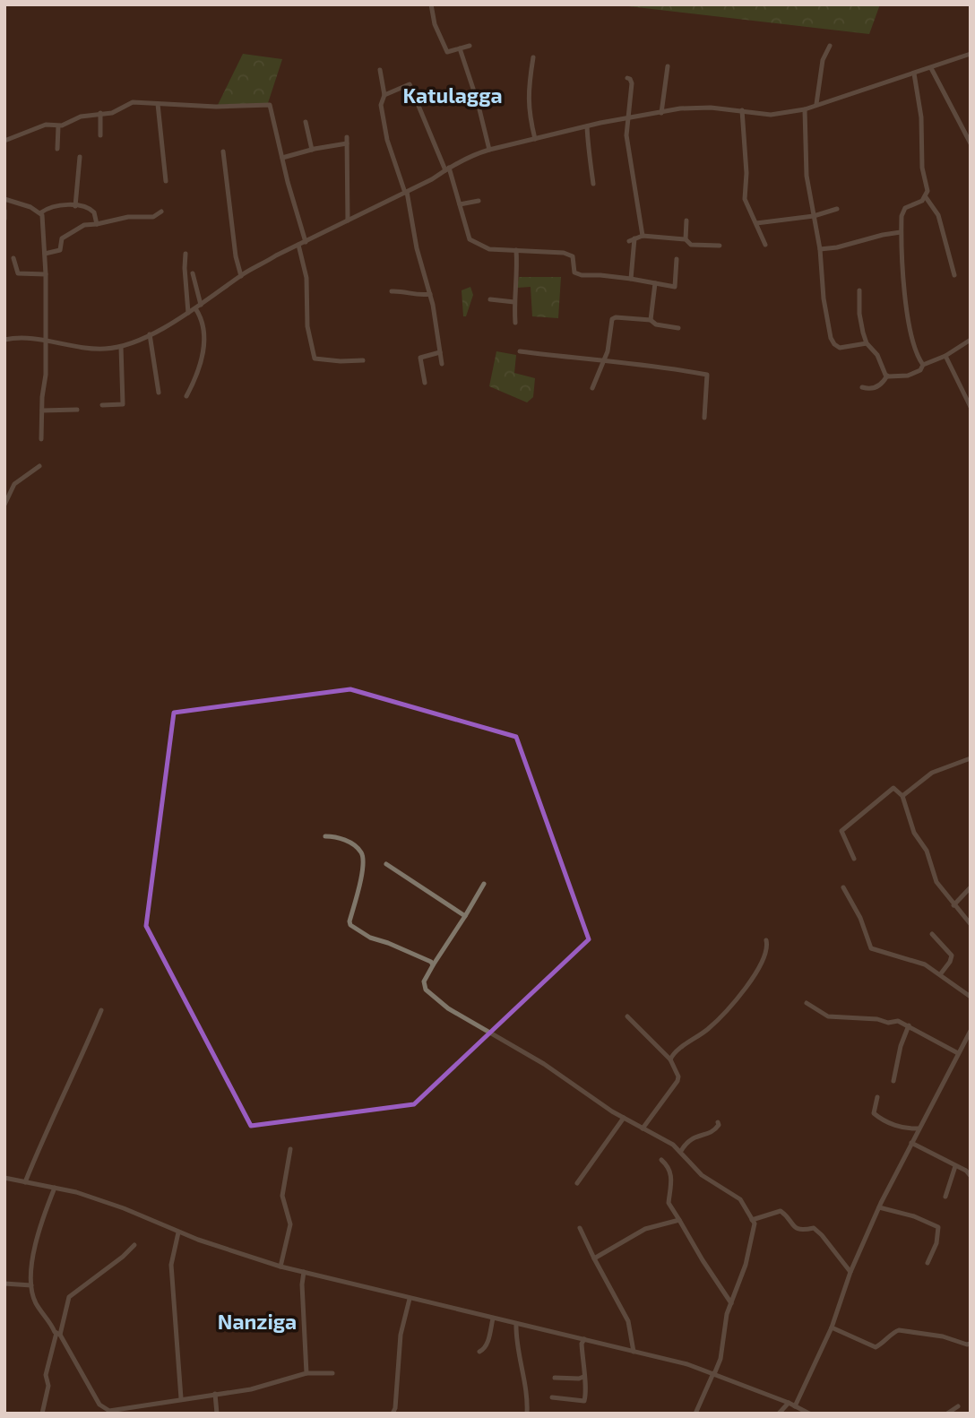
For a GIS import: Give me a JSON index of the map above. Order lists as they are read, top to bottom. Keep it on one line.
{"districts":["Katulagga","Nanziga"]}
